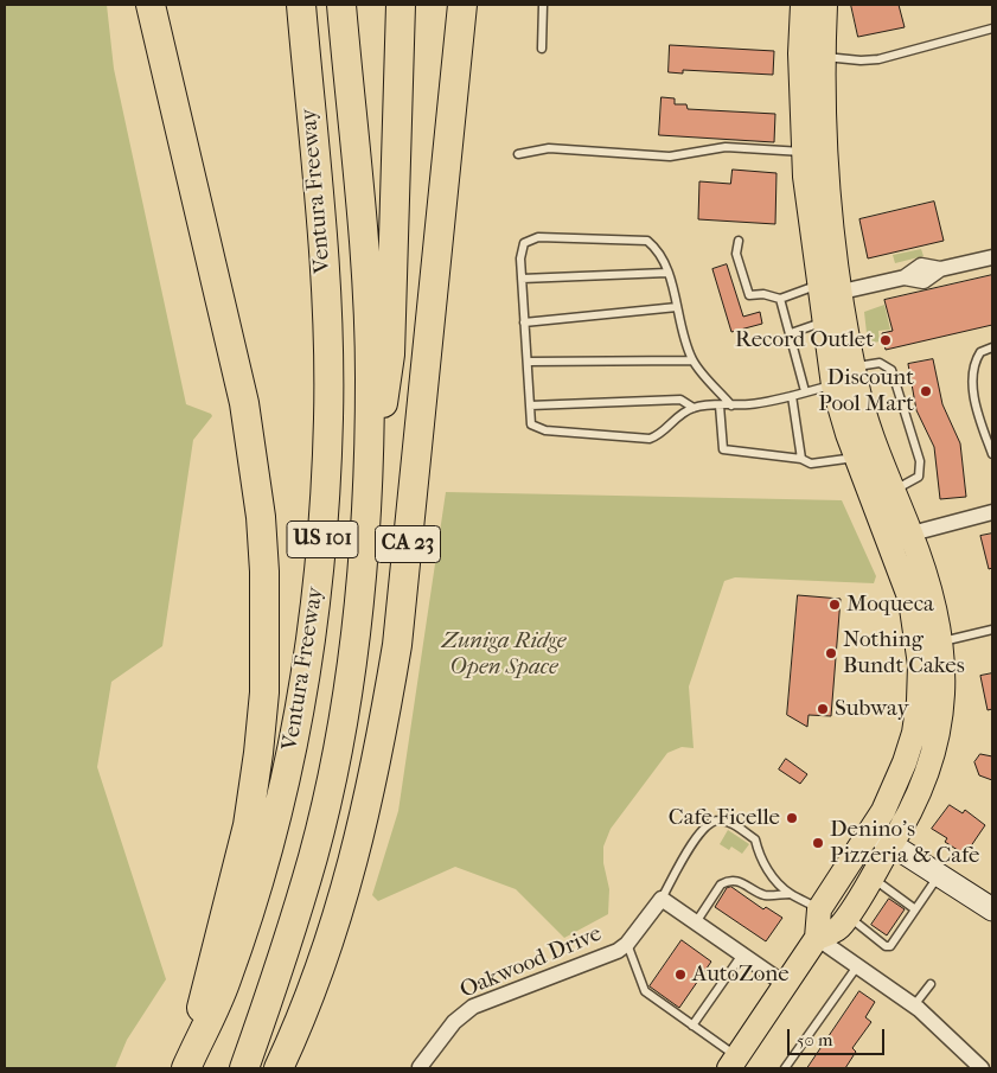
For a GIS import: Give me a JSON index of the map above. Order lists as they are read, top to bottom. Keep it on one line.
{"streets":{"highway":["Ventura Freeway","US 101","CA 23"],"street":["Oakwood Drive"]},"parks":["Zuniga Ridge Open Space"],"places":["Record Outlet","Discount Pool Mart","Moqueca","Nothing Bundt Cakes","Subway","Cafe Ficelle","Denino's Pizzeria & Cafe","AutoZone"],"scale_bar":"50 m"}
